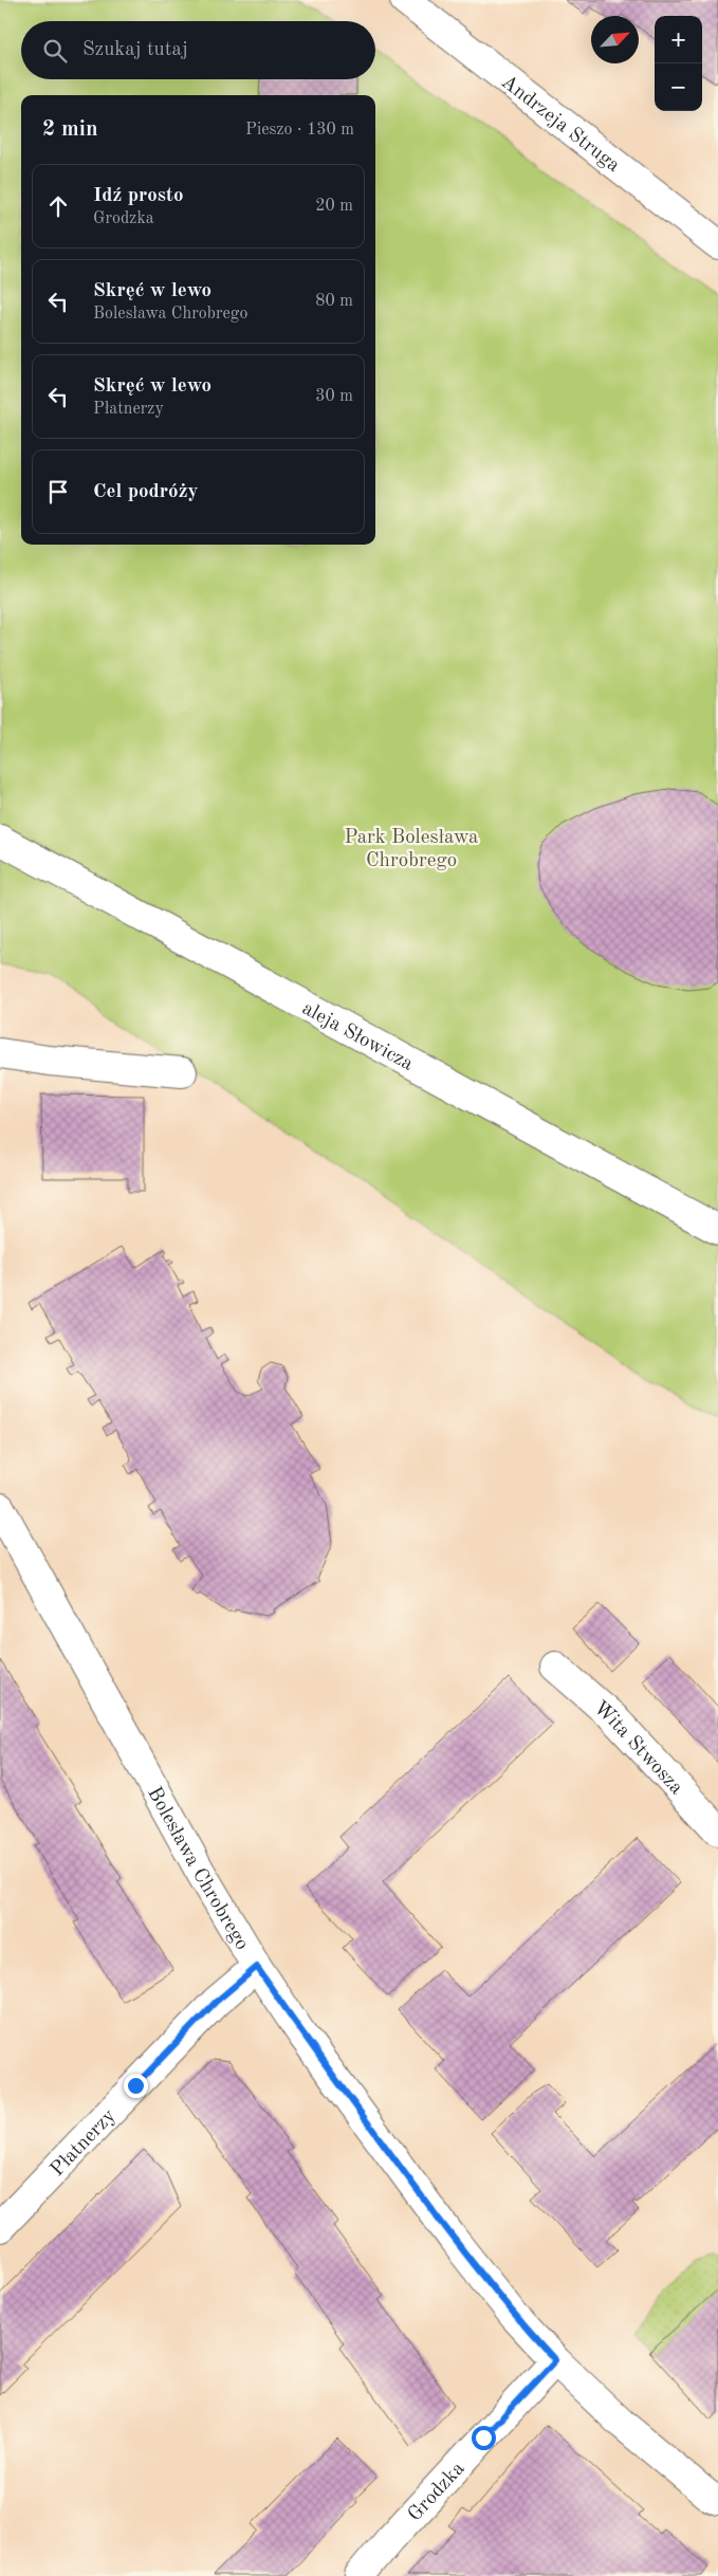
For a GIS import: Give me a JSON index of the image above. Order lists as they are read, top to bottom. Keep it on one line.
{"streets":{"street":["Andrzeja Struga","aleja Słowicza","Wita Stwosza","Bolesława Chrobrego","Płatnerzy","Grodzka"]},"crossings":[["Bolesława Chrobrego","Płatnerzy"],["Bolesława Chrobrego","Grodzka"]],"parks":["Park Bolesława Chrobrego"],"north":"top right","page":{"map_buttons":["+","−"],"search":"Szukaj tutaj","heading":["2 min","Pieszo · 130 m"],"list":[["Idź prosto","Grodzka","20 m"],["Skręć w lewo","Bolesława Chrobrego","80 m"],["Skręć w lewo","Płatnerzy","30 m"],"Cel podróży"]}}
